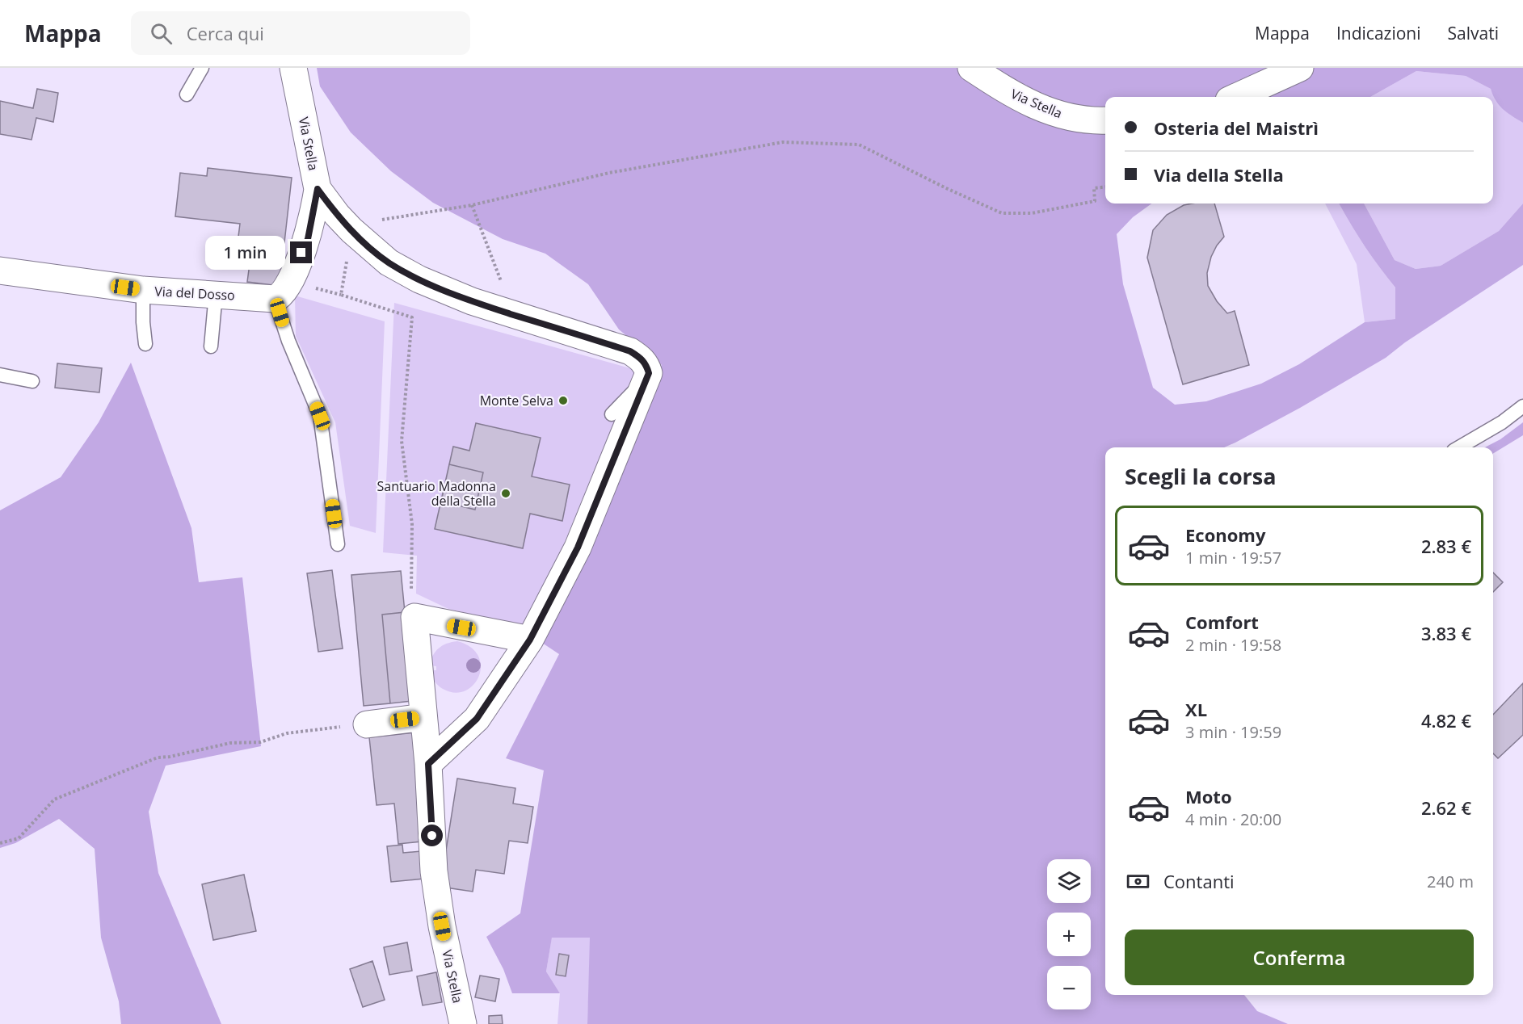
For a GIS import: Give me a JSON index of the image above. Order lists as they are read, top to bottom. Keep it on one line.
{"streets":{"street":["Via Stella","Via del Dosso"]},"places":["Monte Selva","Santuario Madonna della Stella"],"page":{"header":"Mappa","search":"Cerca qui","nav":["Mappa","Indicazioni","Salvati"],"banner":["Osteria del Maistrì","Via della Stella"],"bubble":"1 min","heading":"Scegli la corsa","list":[{"name":"Economy","note":"1 min · 19:57","value":"2.83 €"},{"name":"Comfort","note":"2 min · 19:58","value":"3.83 €"},{"name":"XL","note":"3 min · 19:59","value":"4.82 €"},{"name":"Moto","note":"4 min · 20:00","value":"2.62 €"}],"pay":["Contanti","240 m"],"map_buttons":["+","−"],"buttons":"Conferma"}}
